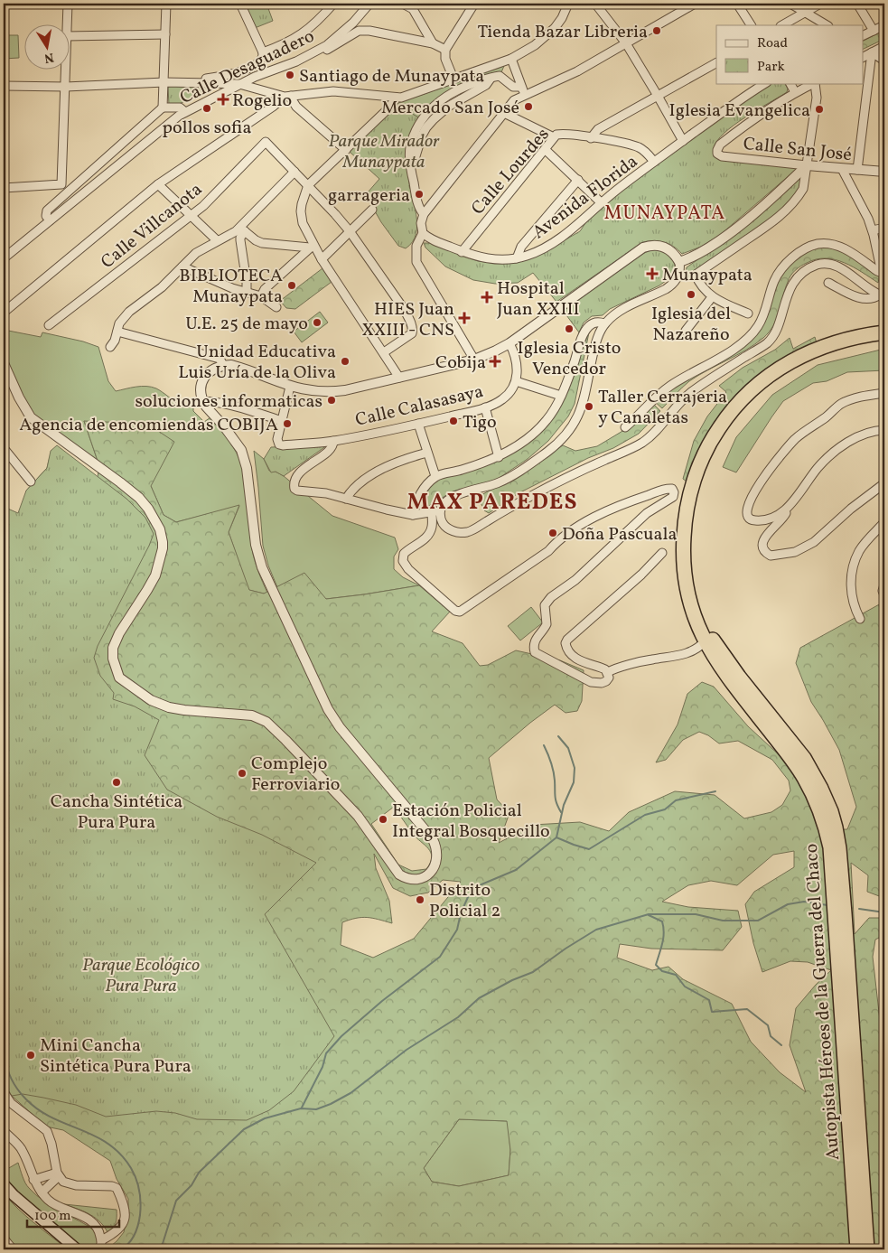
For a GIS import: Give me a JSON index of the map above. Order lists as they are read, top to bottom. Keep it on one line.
{"streets":{"highway":["Autopista Héroes de la Guerra del Chaco"],"street":["Calle Desaguadero","Calle San José","Calle Lourdes","Avenida Florida","Calle Villcanota","Calle Calasasaya"]},"crossings":[["Calle Lourdes","Avenida Florida"]],"districts":["MUNAYPATA","MAX PAREDES"],"parks":["Parque Mirador Munaypata","Parque Ecológico Pura Pura"],"places":{"other":["Tienda Bazar Libreria","Santiago de Munaypata","Mercado San José","pollos sofia","Iglesia Evangelica","garrageria","BIBLIOTECA Munaypata","Iglesia del Nazareño","U.E. 25 de mayo","Iglesia Cristo Vencedor","Unidad Educativa Luis Uría de la Oliva","soluciones informaticas","Taller Cerrajeria y Canaletas","Tigo","Agencia de encomiendas COBIJA","Doña Pascuala","Complejo Ferroviario","Cancha Sintética Pura Pura","Estación Policial Integral Bosquecillo","Distrito Policial 2","Mini Cancha Sintética Pura Pura"],"health":["Rogelio","Munaypata","Hospital Juan XXIII","HIES Juan XXIII - CNS","Cobija"]},"legend":["Road","Park"],"scale_bar":"100 m","north":"bottom"}
